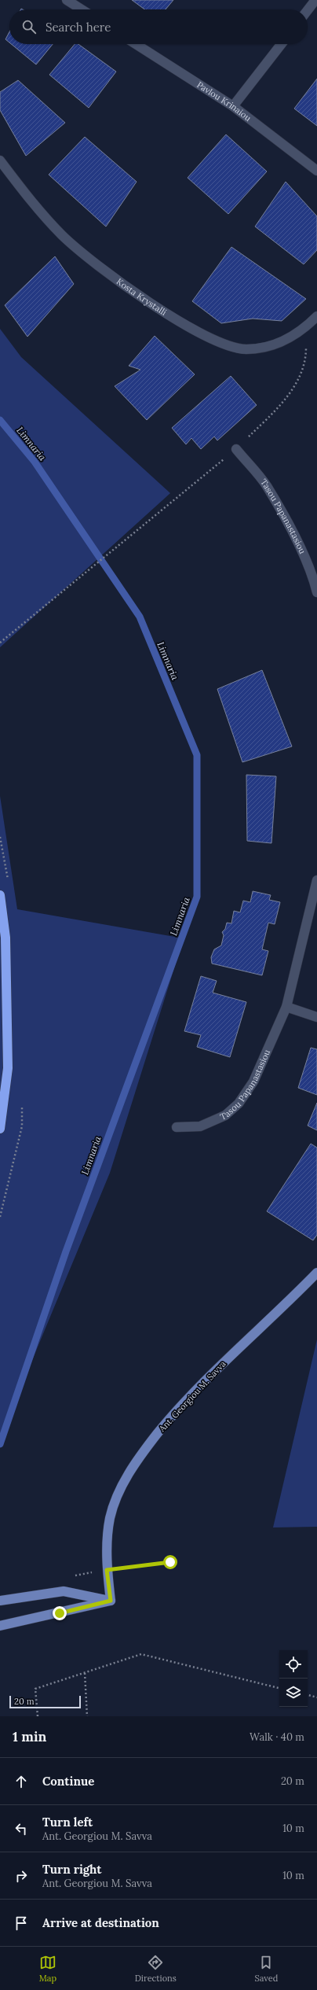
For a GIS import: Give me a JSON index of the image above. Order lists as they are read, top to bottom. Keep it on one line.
{"streets":{"main road":["Ant. Georgiou M. Savva"],"street":["Pavlou Krinaiou","Kosta Krystalli","Tasou Papanastasiou"]},"water":["Limnaria"],"scale_bar":"20 m","page":{"search":"Search here","scale":"20 m","heading":["1 min","Walk · 40 m"],"list":[["Continue","20 m"],["Turn left","Ant. Georgiou M. Savva","10 m"],["Turn right","Ant. Georgiou M. Savva","10 m"],"Arrive at destination"],"nav":["Map","Directions","Saved"]}}
